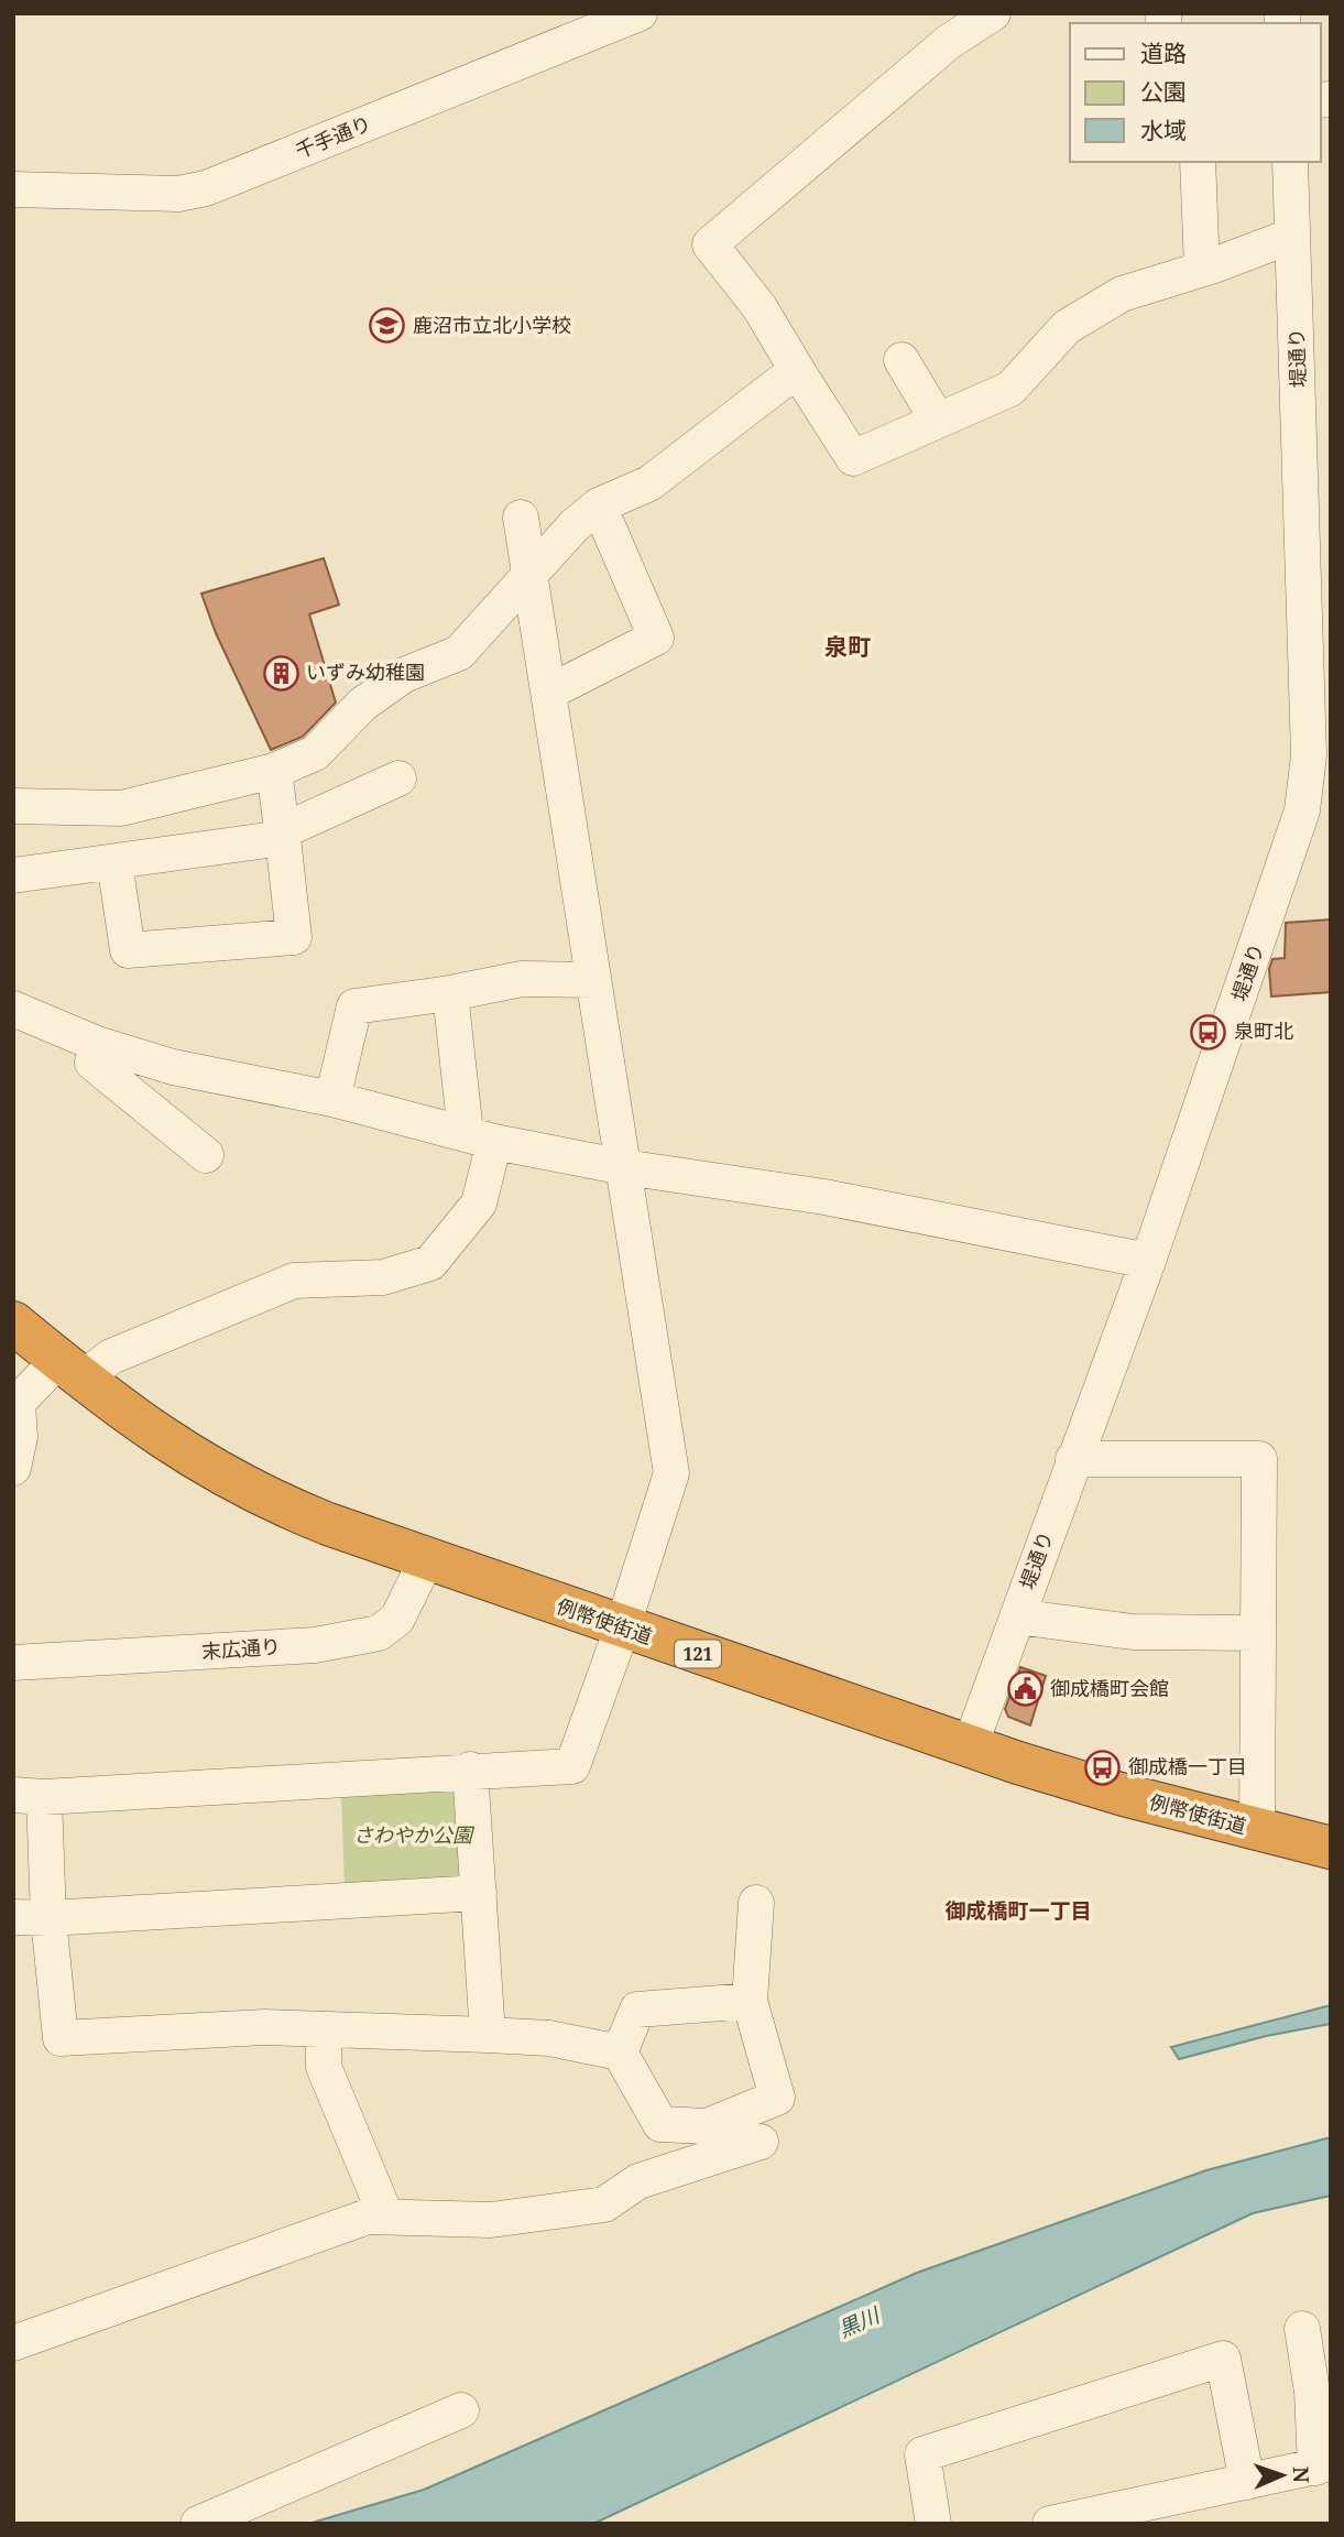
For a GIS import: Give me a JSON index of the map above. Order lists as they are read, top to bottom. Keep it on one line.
{"streets":{"highway":["例幣使街道","121"],"street":["千手通り","堤通り","末広通り"]},"crossings":[["堤通り","例幣使街道"],["例幣使街道","末広通り"]],"districts":["泉町","御成橋町一丁目"],"water":["黒川"],"parks":["さわやか公園"],"places":{"school or university":["鹿沼市立北小学校"],"building":["いずみ幼稚園"],"bus stop":["泉町北","御成橋一丁目"],"public building":["御成橋町会館"]},"legend":["道路","公園","水域"],"north":"right"}
